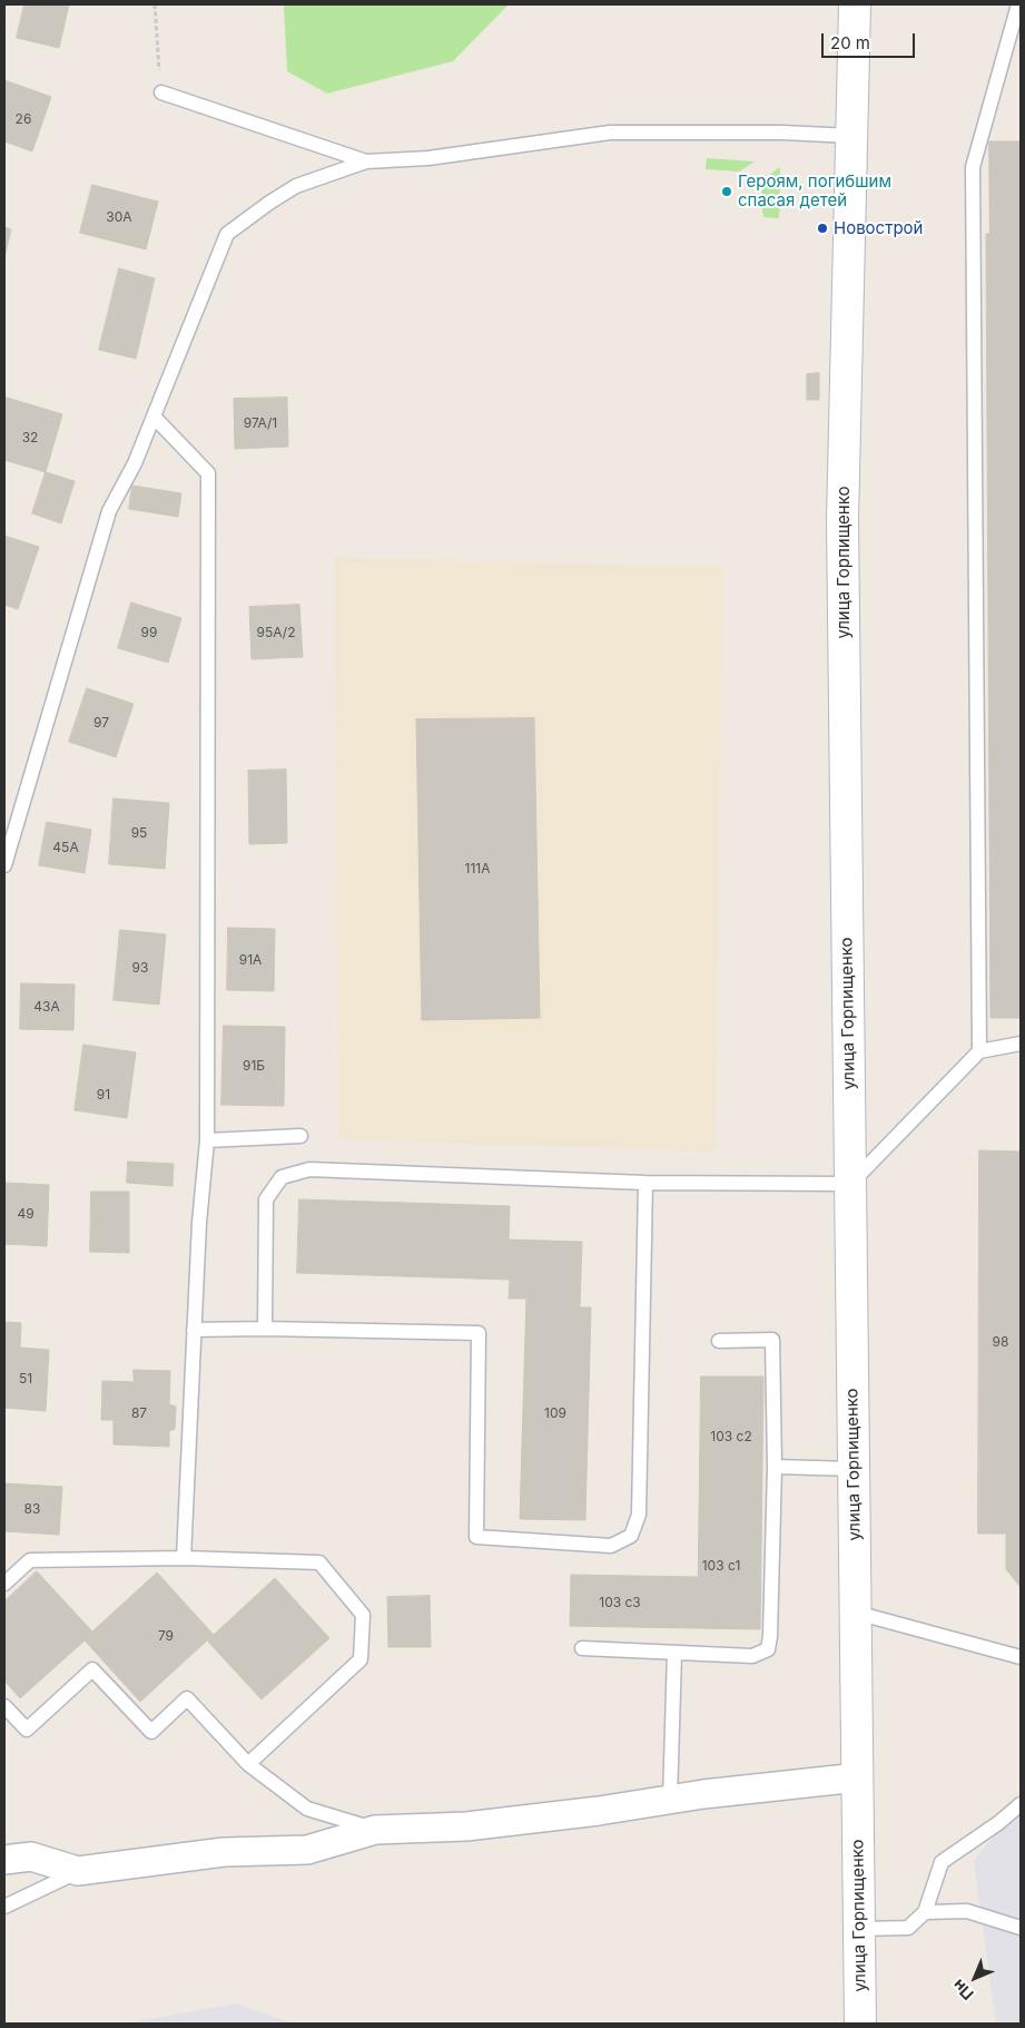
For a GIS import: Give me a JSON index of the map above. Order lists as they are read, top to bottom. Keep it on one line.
{"streets":{"main road":["улица Горпищенко"]},"places":["Героям, погибшим спасая детей","Новострой"],"house_numbers":["26","30А","97А/1","32","99","95А/2","97","95","45А","111А","91А","93","43А","91Б","91","49","98","51","87","109","103 с2","83","103 с1","103 с3","79"],"scale_bar":"20 m","north":"bottom left"}
